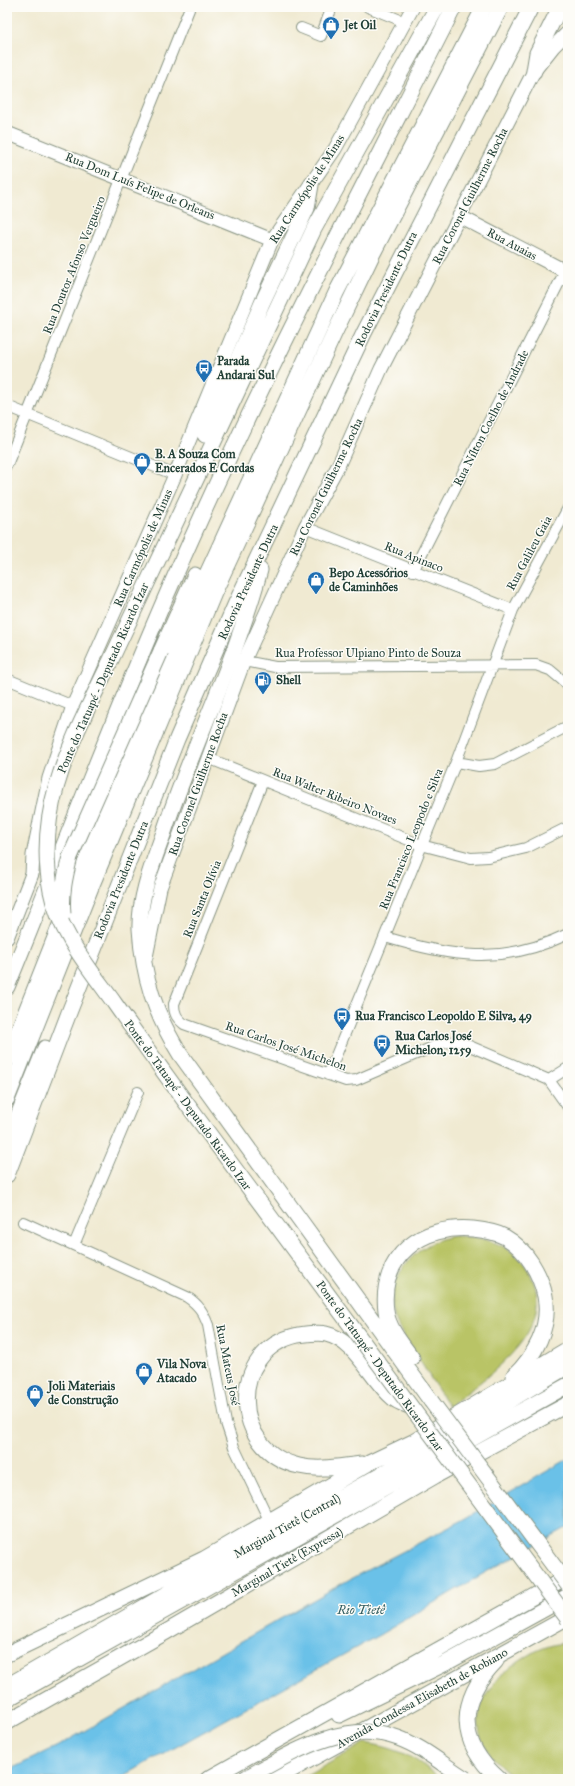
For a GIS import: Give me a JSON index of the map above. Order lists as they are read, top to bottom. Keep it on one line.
{"streets":{"highway":["Rodovia Presidente Dutra","Ponte do Tatuapé - Deputado Ricardo Izar","Marginal Tietê (Central)","Marginal Tietê (Expressa)","Avenida Condessa Elisabeth de Robiano"],"main road":["Rua Dom Luís Felipe de Orleans","Rua Carmópolis de Minas","Rua Coronel Guilherme Rocha","Rua Auaias"],"street":["Rua Doutor Afonso Vergueiro","Rua Nílton Coelho de Andrade","Rua Galileu Gaia","Rua Apinaco","Rua Professor Ulpiano Pinto de Souza","Rua Walter Ribeiro Novaes","Rua Francisco Leopodo e Silva","Rua Santa Olívia","Rua Carlos José Michelon","Rua Mateus José"]},"crossings":[["Rua Dom Luís Felipe de Orleans","Rua Carmópolis de Minas"],["Rua Dom Luís Felipe de Orleans","Rua Doutor Afonso Vergueiro"],["Rua Coronel Guilherme Rocha","Rua Auaias"],["Rua Coronel Guilherme Rocha","Rua Apinaco"],["Rua Coronel Guilherme Rocha","Rua Professor Ulpiano Pinto de Souza"],["Rua Coronel Guilherme Rocha","Ponte do Tatuapé - Deputado Ricardo Izar"],["Rua Coronel Guilherme Rocha","Rua Walter Ribeiro Novaes"],["Rua Auaias","Rua Nílton Coelho de Andrade"],["Rodovia Presidente Dutra","Ponte do Tatuapé - Deputado Ricardo Izar"],["Rua Nílton Coelho de Andrade","Rua Apinaco"],["Rua Galileu Gaia","Rua Apinaco"],["Rua Galileu Gaia","Rua Francisco Leopodo e Silva"],["Rua Apinaco","Rua Francisco Leopodo e Silva"],["Rua Professor Ulpiano Pinto de Souza","Rua Francisco Leopodo e Silva"],["Ponte do Tatuapé - Deputado Ricardo Izar","Avenida Condessa Elisabeth de Robiano"],["Rua Walter Ribeiro Novaes","Rua Francisco Leopodo e Silva"],["Rua Walter Ribeiro Novaes","Rua Santa Olívia"],["Rua Francisco Leopodo e Silva","Rua Carlos José Michelon"],["Rua Santa Olívia","Rua Carlos José Michelon"]],"water":["Rio Tietê"],"places":{"shop":["Jet Oil","B. A Souza Com Encerados E Cordas","Bepo Acessórios de Caminhões","Vila Nova Atacado","Joli Materiais de Construção"],"bus stop":["Parada Andarai Sul","Rua Francisco Leopoldo E Silva, 49","Rua Carlos José Michelon, 1259"],"fuel station":["Shell"]}}
